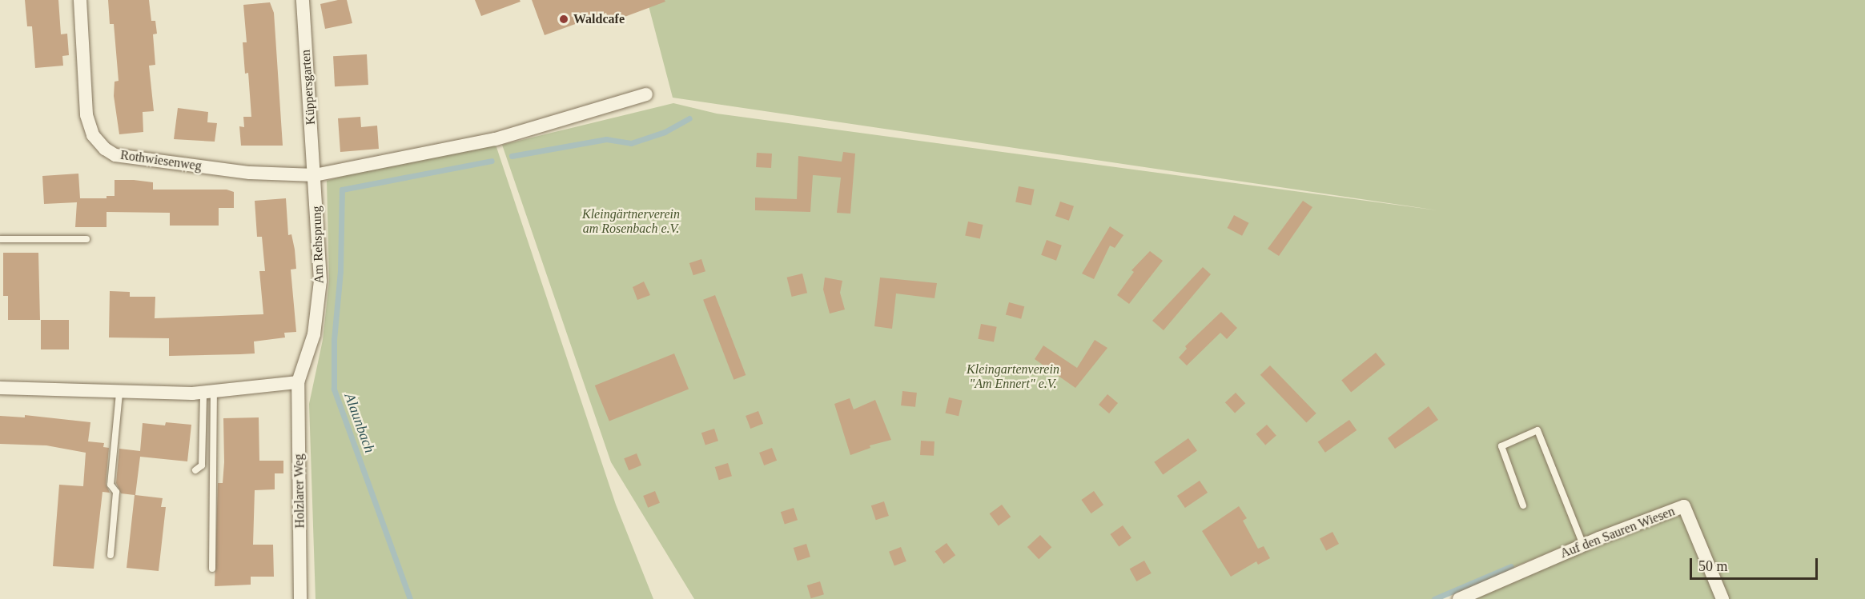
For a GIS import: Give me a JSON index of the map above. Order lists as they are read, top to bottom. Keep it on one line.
{"streets":{"street":["Küppersgarten","Rothwiesenweg","Am Rehsprung","Holzlarer Weg","Auf den Sauren Wiesen"]},"crossings":[["Küppersgarten","Rothwiesenweg"],["Küppersgarten","Am Rehsprung"],["Rothwiesenweg","Am Rehsprung"],["Am Rehsprung","Holzlarer Weg"]],"water":["Alaunbach"],"parks":["Kleingärtnerverein am Rosenbach e.V.","Kleingartenverein \"Am Ennert\" e.V."],"places":["Waldcafe"],"scale_bar":"50 m"}
